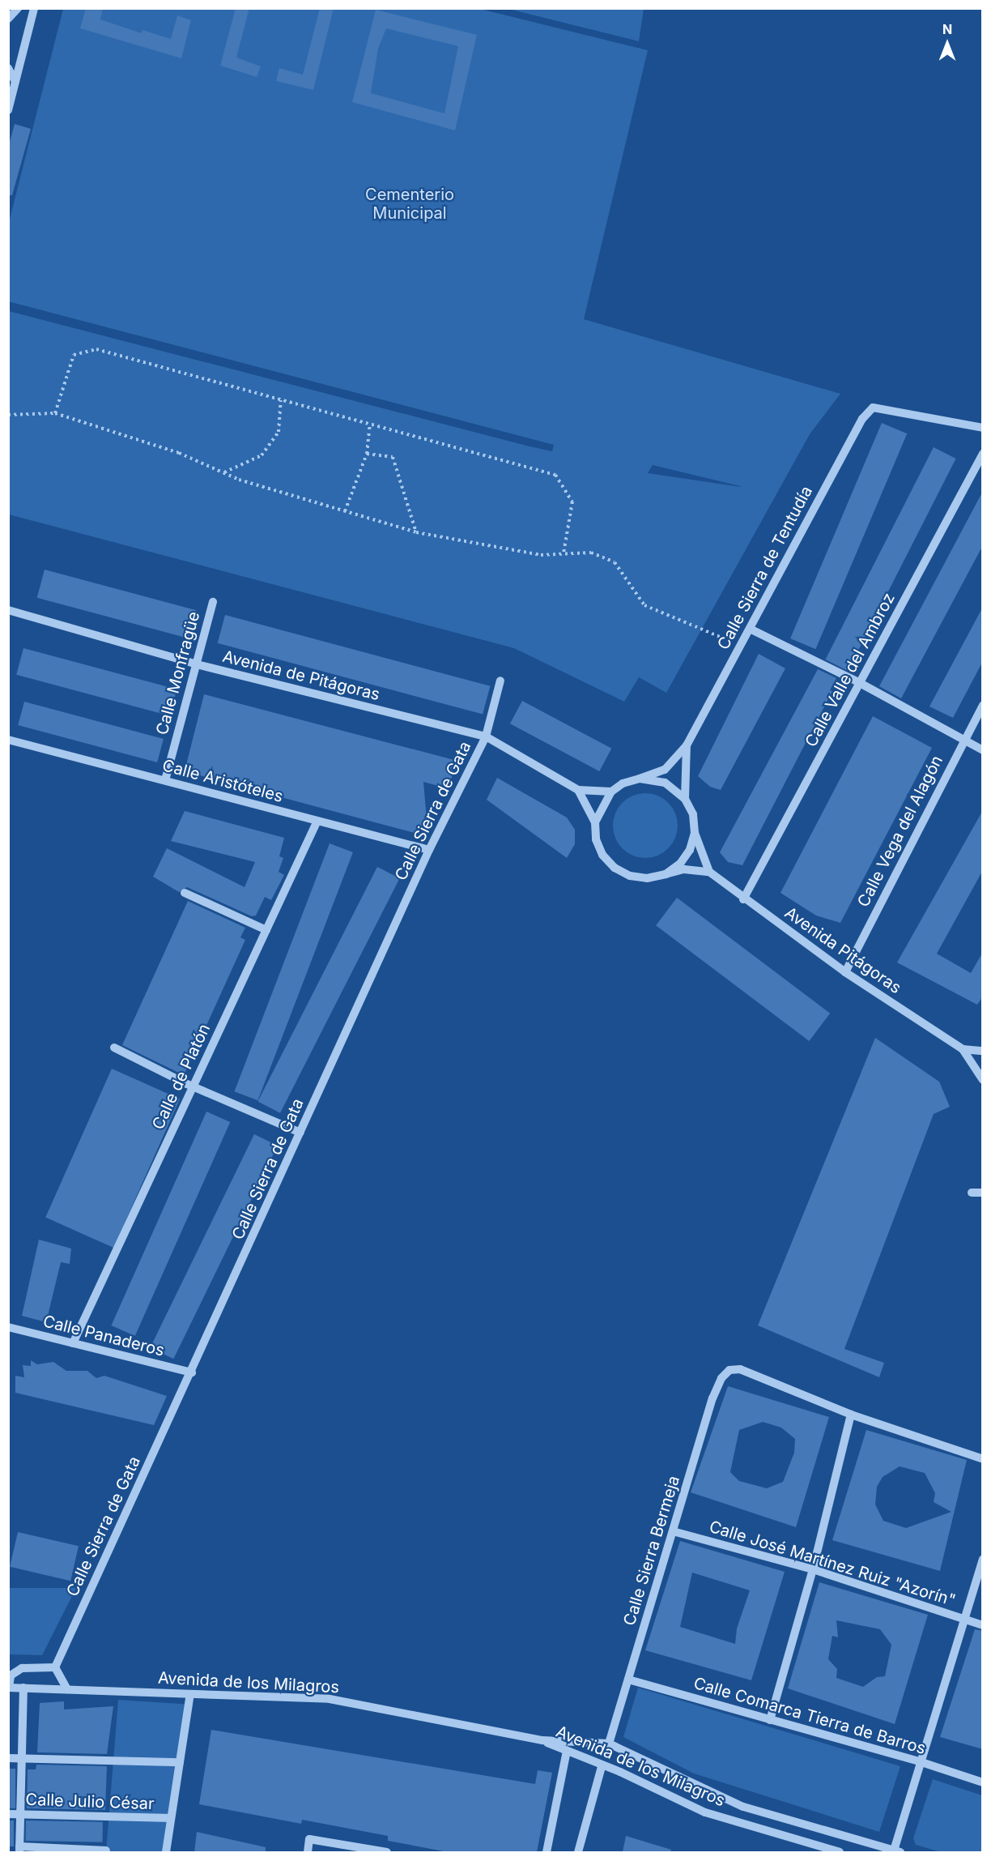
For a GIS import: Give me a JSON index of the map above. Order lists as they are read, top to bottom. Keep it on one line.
{"streets":{"street":["Calle Sierra de Tentudía","Calle Valle del Ambroz","Calle Monfragüe","Avenida de Pitágoras","Calle Aristóteles","Calle Sierra de Gata","Calle Vega del Alagón","Avenida Pitágoras","Calle de Platón","Calle Panaderos","Calle Sierra Bermeja","Calle José Martínez Ruiz \"Azorín\"","Avenida de los Milagros","Calle Comarca Tierra de Barros","Calle Julio César"]},"crossings":[["Calle Sierra de Tentudía","Avenida de Pitágoras"],["Calle Valle del Ambroz","Avenida Pitágoras"],["Calle Monfragüe","Avenida de Pitágoras"],["Calle Monfragüe","Calle Aristóteles"],["Avenida de Pitágoras","Calle Sierra de Gata"],["Calle Aristóteles","Calle Sierra de Gata"],["Calle Aristóteles","Calle de Platón"],["Calle Sierra de Gata","Calle Panaderos"],["Calle Vega del Alagón","Avenida Pitágoras"],["Calle de Platón","Calle Panaderos"],["Calle Sierra Bermeja","Calle José Martínez Ruiz \"Azorín\""],["Calle Sierra Bermeja","Avenida de los Milagros"],["Calle Sierra Bermeja","Calle Comarca Tierra de Barros"]],"parks":["Cementerio Municipal"],"north":"top"}
